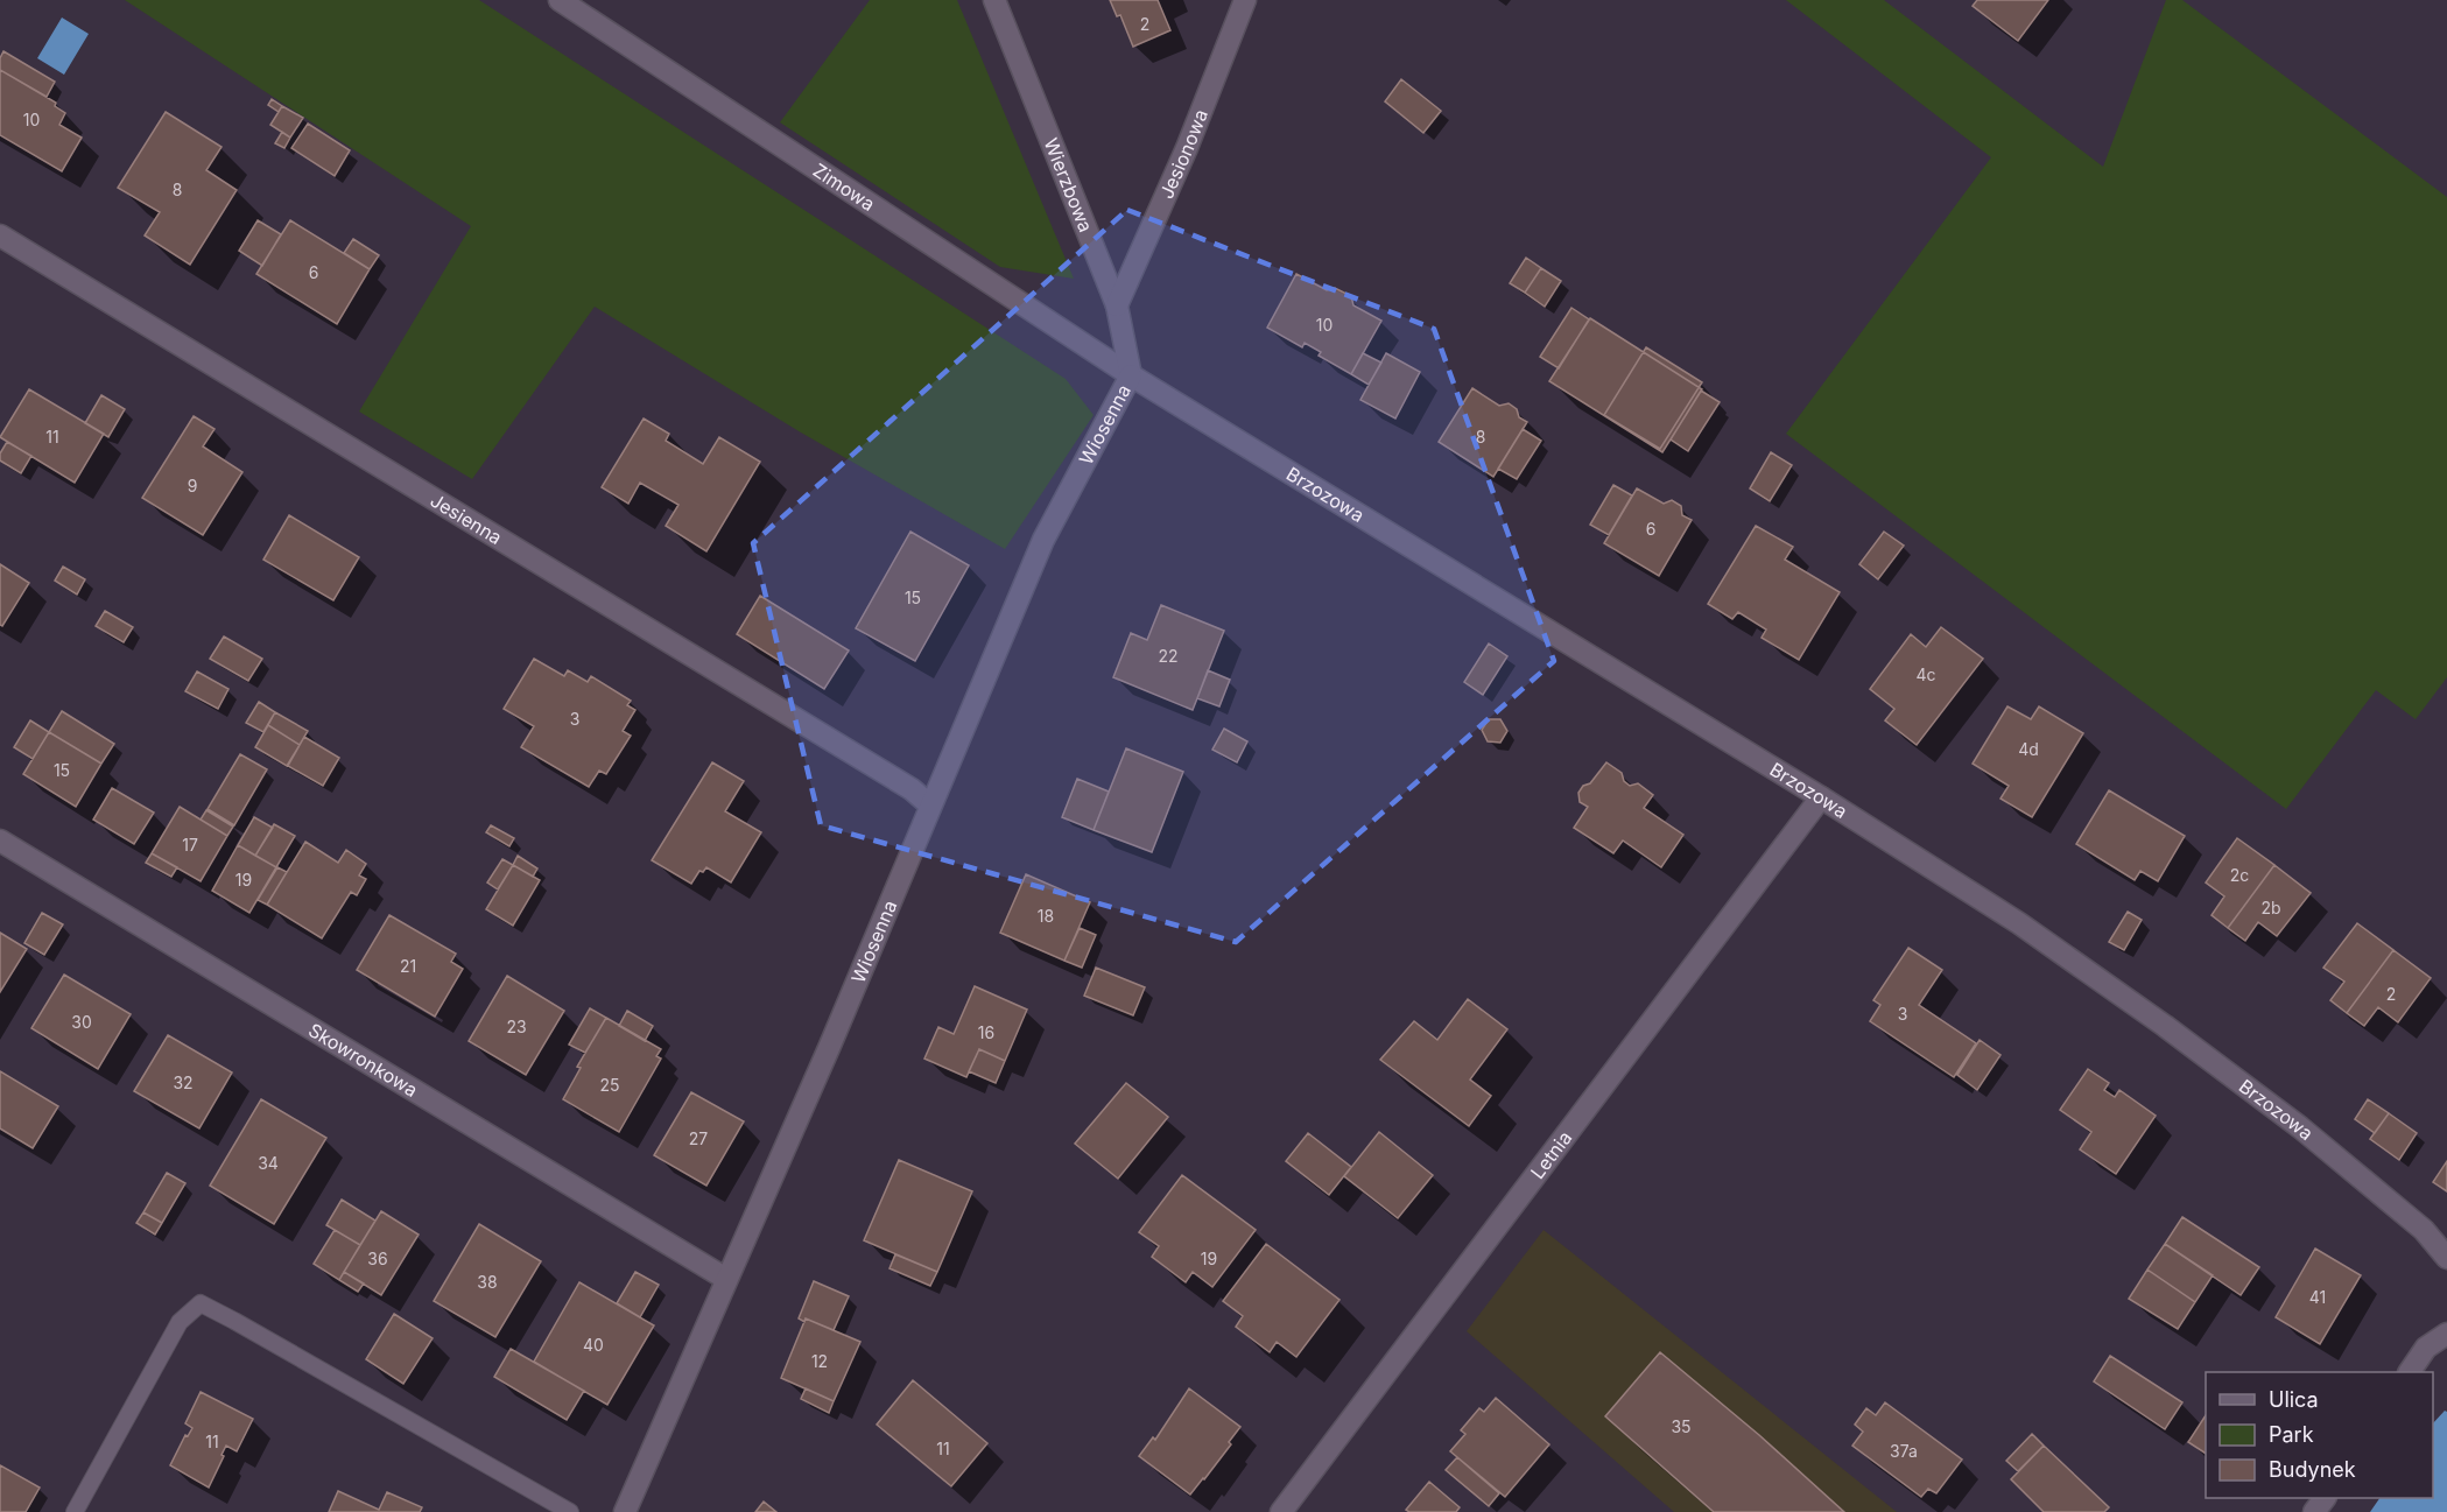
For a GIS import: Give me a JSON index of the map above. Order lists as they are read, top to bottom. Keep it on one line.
{"streets":{"street":["Jesionowa","Wierzbowa","Zimowa","Wiosenna","Brzozowa","Jesienna","Skowronkowa","Letnia"]},"crossings":[["Jesionowa","Wierzbowa"],["Wierzbowa","Zimowa"],["Wierzbowa","Wiosenna"],["Wierzbowa","Brzozowa"],["Zimowa","Wiosenna"],["Zimowa","Brzozowa"],["Wiosenna","Brzozowa"],["Wiosenna","Jesienna"],["Wiosenna","Skowronkowa"],["Brzozowa","Letnia"]],"house_numbers":["2","10","8","6","10","11","8","9","6","15","22","4c","3","4d","15","17","2c","19","2b","18","21","2","3","30","23","16","32","25","27","34","36","19","38","41","40","12","35","11","11","37a"],"legend":["Ulica","Park","Budynek"]}
